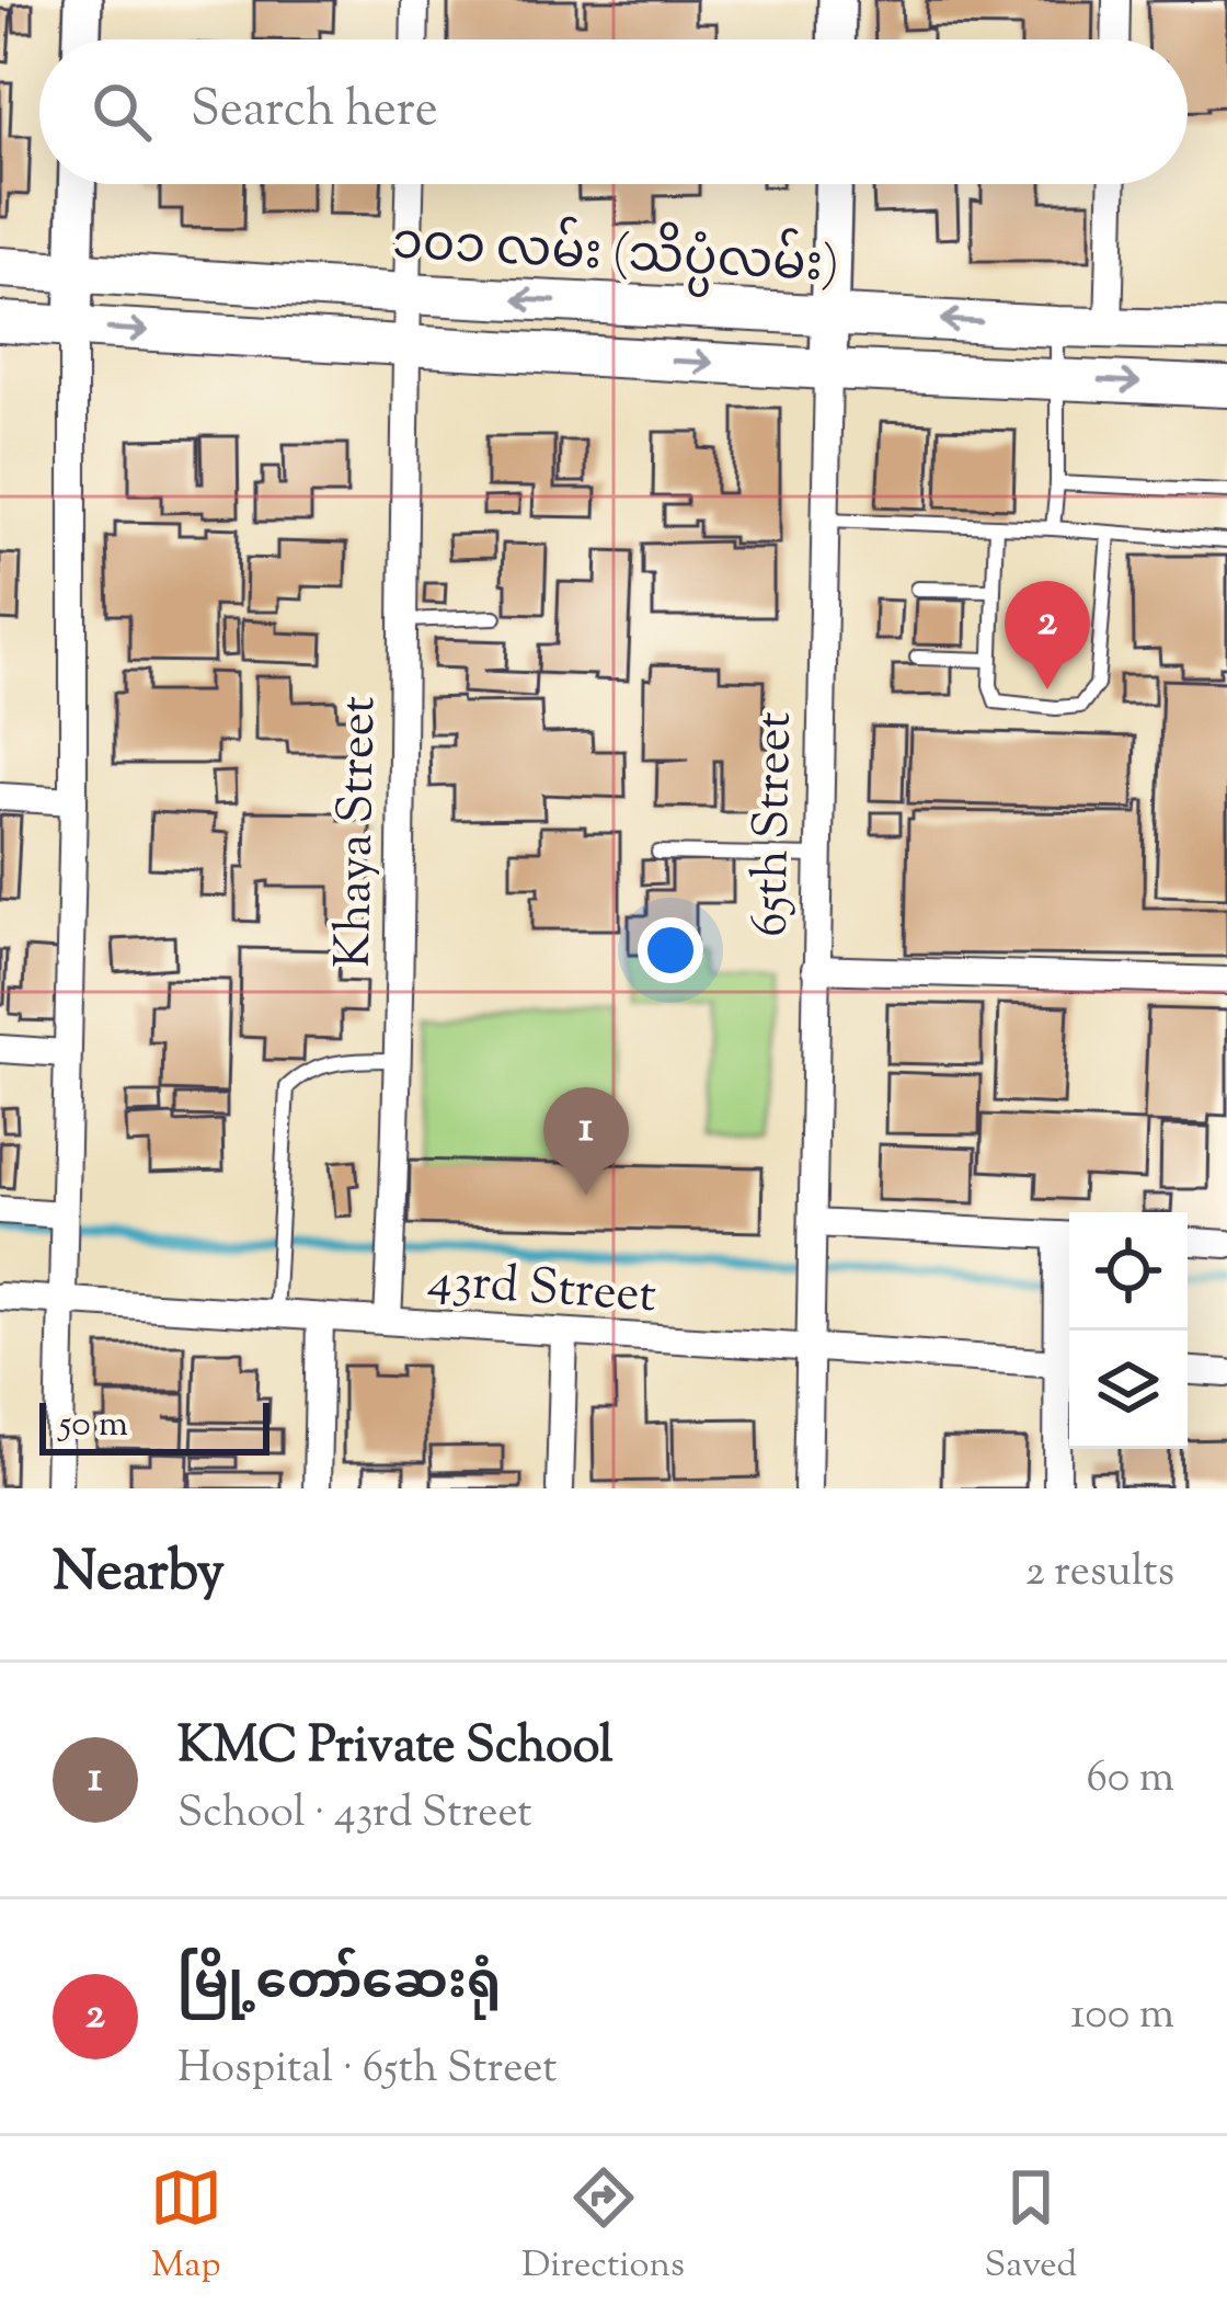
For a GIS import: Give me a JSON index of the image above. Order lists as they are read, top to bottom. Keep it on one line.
{"streets":{"main road":["၁၀၁ လမ်း (သိပ္ပံလမ်း)"],"street":["65th Street","Khaya Street","43rd Street"]},"crossings":[["၁၀၁ လမ်း (သိပ္ပံလမ်း)","65th Street"],["၁၀၁ လမ်း (သိပ္ပံလမ်း)","Khaya Street"],["65th Street","43rd Street"],["Khaya Street","43rd Street"]],"scale_bar":"50 m","page":{"search":"Search here","pins":["2","1"],"scale":"50 m","heading":["Nearby","2 results"],"list":[{"mark":"1","name":"KMC Private School","note":"School · 43rd Street","value":"60 m"},{"mark":"2","name":"မြို့တော်ဆေးရုံ","note":"Hospital · 65th Street","value":"100 m"}],"nav":["Map","Directions","Saved"]}}
